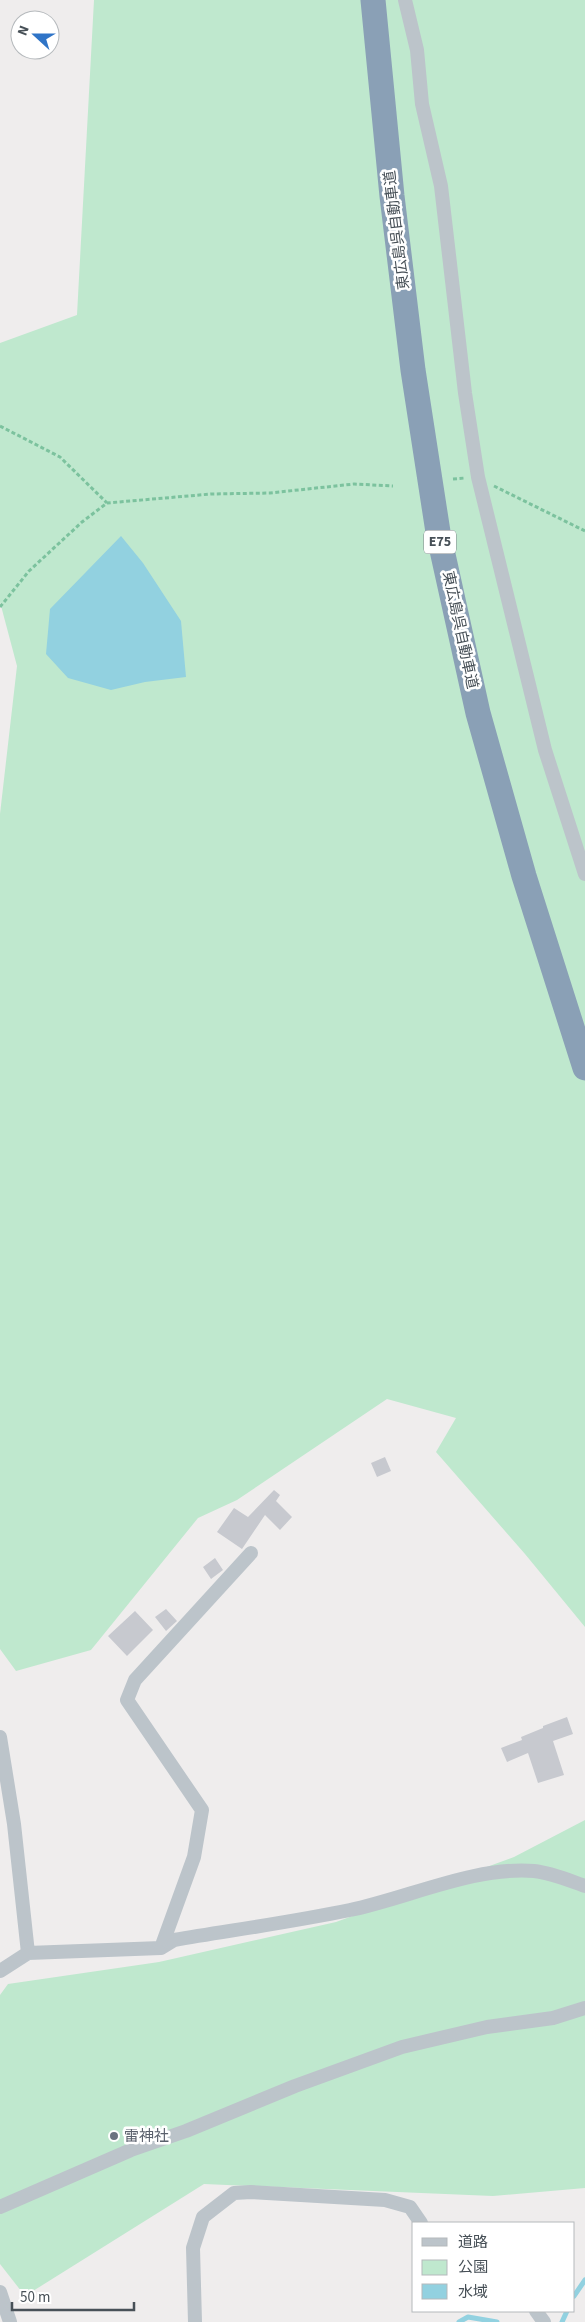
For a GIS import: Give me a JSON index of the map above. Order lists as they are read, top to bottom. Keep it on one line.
{"streets":{"highway":["東広島呉自動車道","E75"]},"places":["雷神社"],"legend":["道路","公園","水域"],"scale_bar":"50 m","north":"left"}
